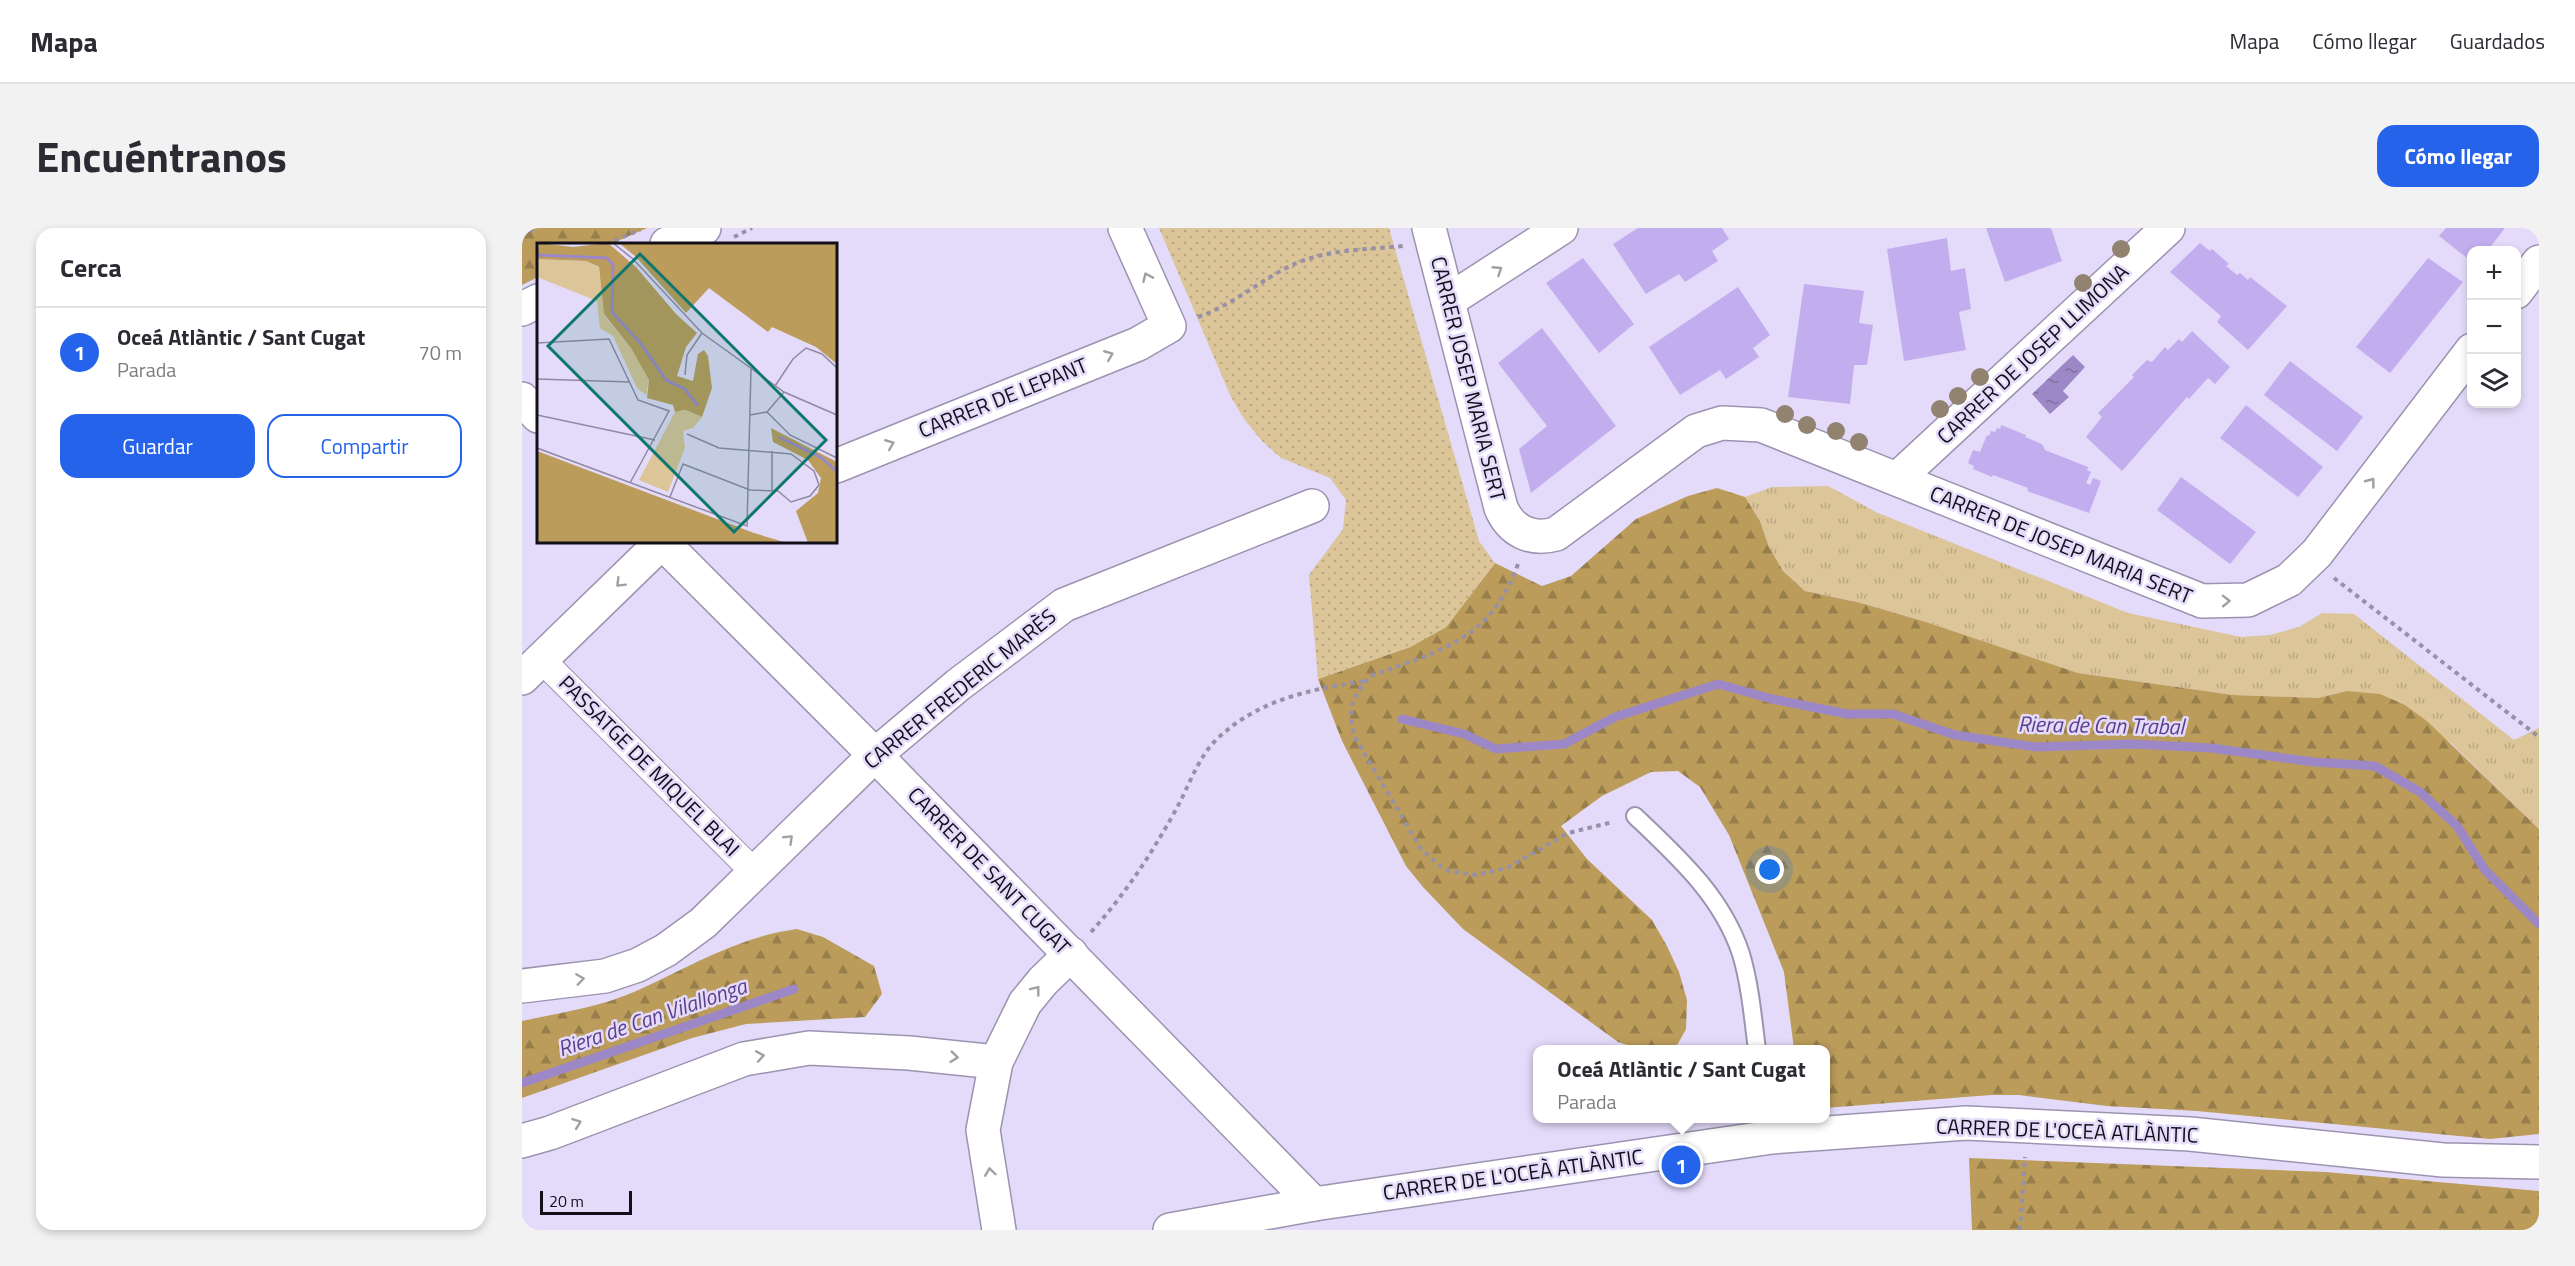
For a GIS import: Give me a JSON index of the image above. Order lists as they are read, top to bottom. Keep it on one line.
{"streets":{"street":["CARRER DE JOSEP LLIMONA","CARRER JOSEP MARIA SERT","CARRER DE LEPANT","CARRER DE JOSEP MARIA SERT","CARRER FREDERIC MARÈS","PASSATGE DE MIQUEL BLAI","CARRER DE SANT CUGAT","CARRER DE L'OCEÀ ATLÀNTIC"]},"crossings":[["CARRER DE JOSEP LLIMONA","CARRER DE JOSEP MARIA SERT"],["CARRER FREDERIC MARÈS","PASSATGE DE MIQUEL BLAI"],["CARRER FREDERIC MARÈS","CARRER DE SANT CUGAT"],["CARRER DE SANT CUGAT","CARRER DE L'OCEÀ ATLÀNTIC"]],"one_way":["CARRER DE LEPANT","CARRER DE JOSEP MARIA SERT","CARRER FREDERIC MARÈS"],"water":["Riera de Can Trabal","Riera de Can Vilallonga"],"scale_bar":"20 m","page":{"header":"Mapa","nav":["Mapa","Cómo llegar","Guardados"],"title":"Encuéntranos","buttons":["Cómo llegar",["Guardar","Compartir"]],"heading":"Cerca","map_buttons":["+","−"],"list":[{"mark":"1","name":"Oceá Atlàntic / Sant Cugat","note":"Parada","value":"70 m"}],"popup":["Oceá Atlàntic / Sant Cugat","Parada"],"pins":"1","scale":"20 m"}}
